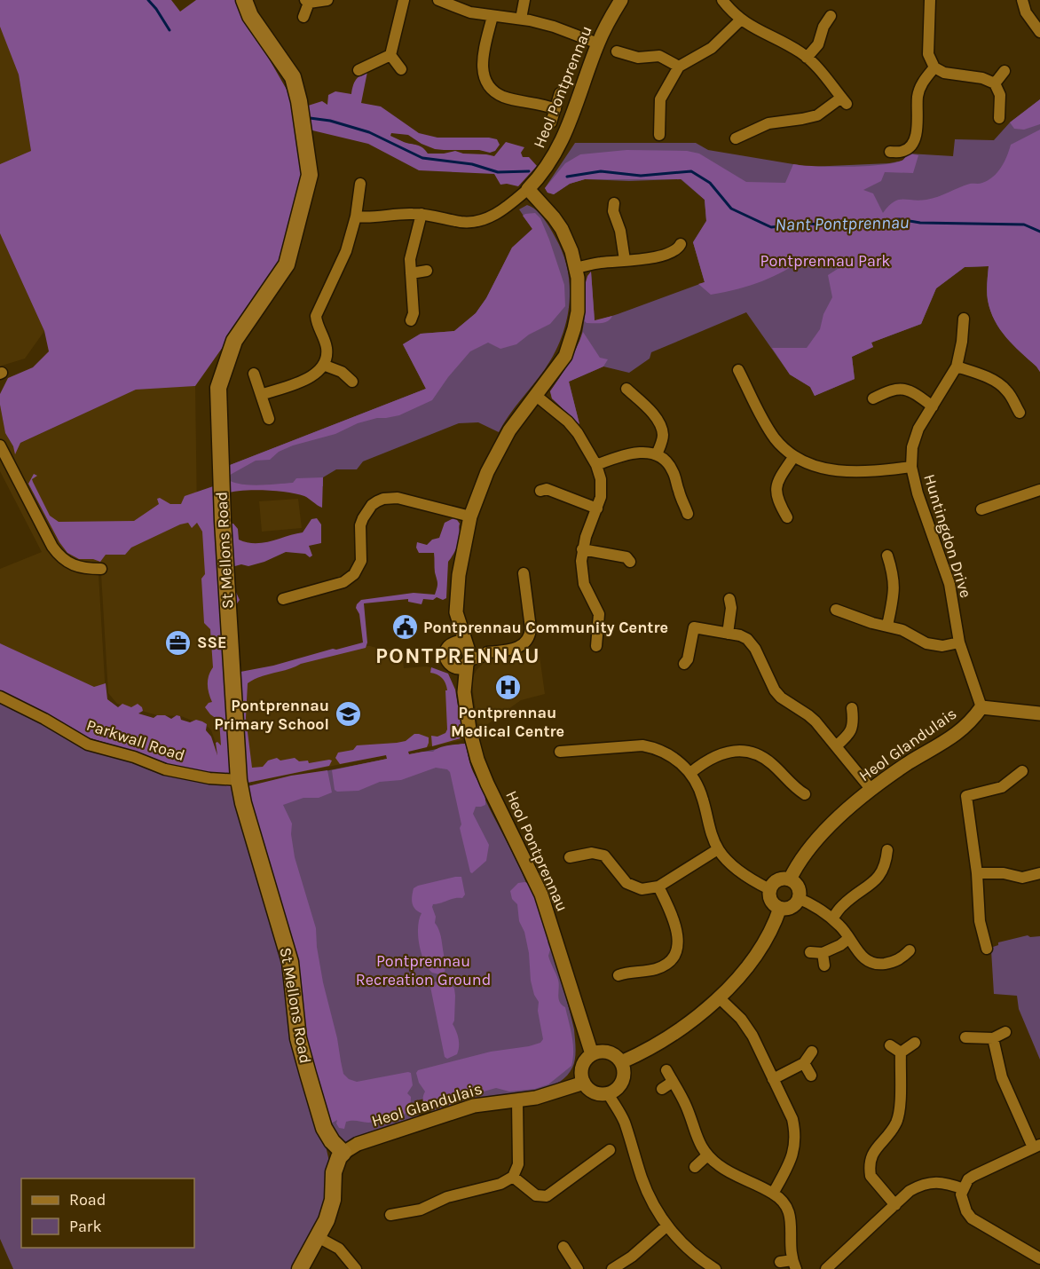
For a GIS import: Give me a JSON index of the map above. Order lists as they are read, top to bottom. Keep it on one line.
{"streets":{"main road":["St Mellons Road"],"street":["Heol Pontprennau","Huntingdon Drive","Parkwall Road","Heol Glandulais"]},"crossings":[["Heol Pontprennau","Heol Glandulais"],["Huntingdon Drive","Heol Glandulais"],["St Mellons Road","Parkwall Road"],["St Mellons Road","Heol Glandulais"]],"districts":["PONTPRENNAU"],"water":["Nant Pontprennau"],"parks":["Pontprennau Park","Pontprennau Recreation Ground"],"places":{"public building":["Pontprennau Community Centre"],"office":["SSE"],"hospital":["Pontprennau Medical Centre"],"school or university":["Pontprennau Primary School"]},"legend":["Road","Park"]}
